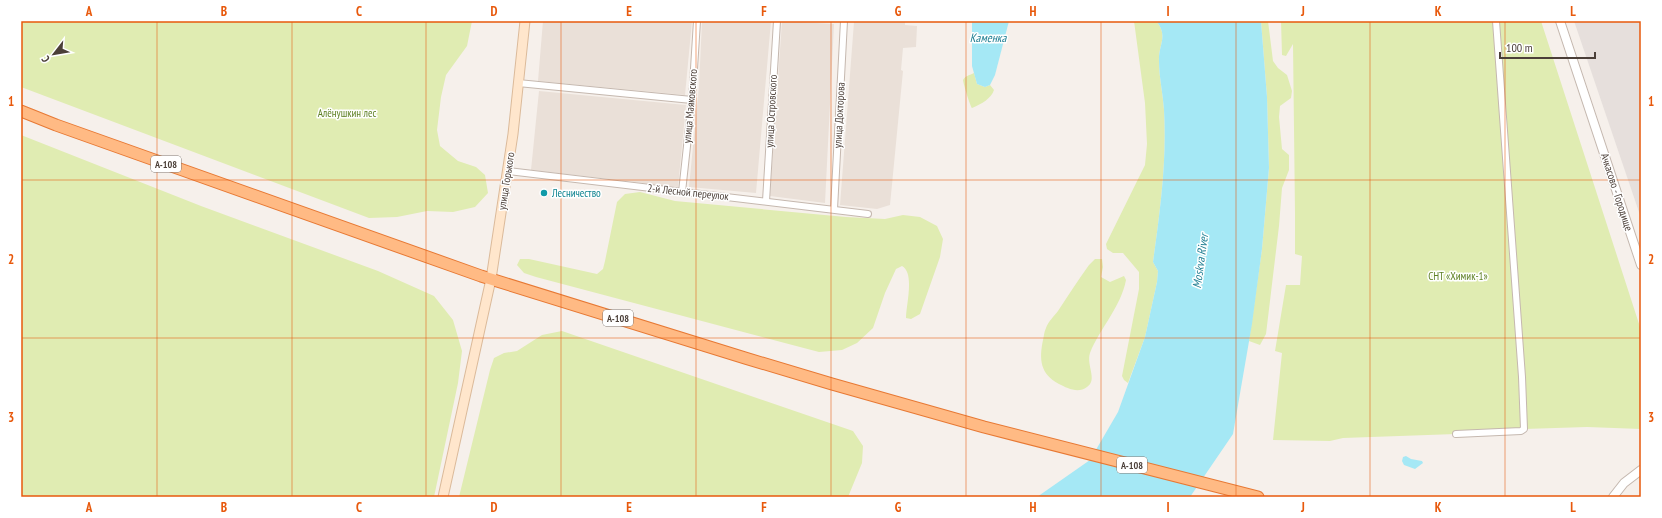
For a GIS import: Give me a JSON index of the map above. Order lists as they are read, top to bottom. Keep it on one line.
{"streets":{"highway":["А-108"],"main road":["улица Горького"],"street":["улица Маяковского","улица Островского","улица Докторова","2-й Лесной переулок","Ачкасово - Городище"]},"crossings":[["улица Маяковского","2-й Лесной переулок"],["улица Островского","2-й Лесной переулок"],["улица Докторова","2-й Лесной переулок"],["А-108","улица Горького"],["улица Горького","2-й Лесной переулок"]],"water":["Каменка","Moskva River"],"parks":["Алёнушкин лес","СНТ «Химик-1»"],"places":["Лесничество"],"scale_bar":"100 m","north":"bottom left","grid":{"columns":["A","B","C","D","E","F","G","H","I","J","K","L"],"rows":["1","2","3"]}}
